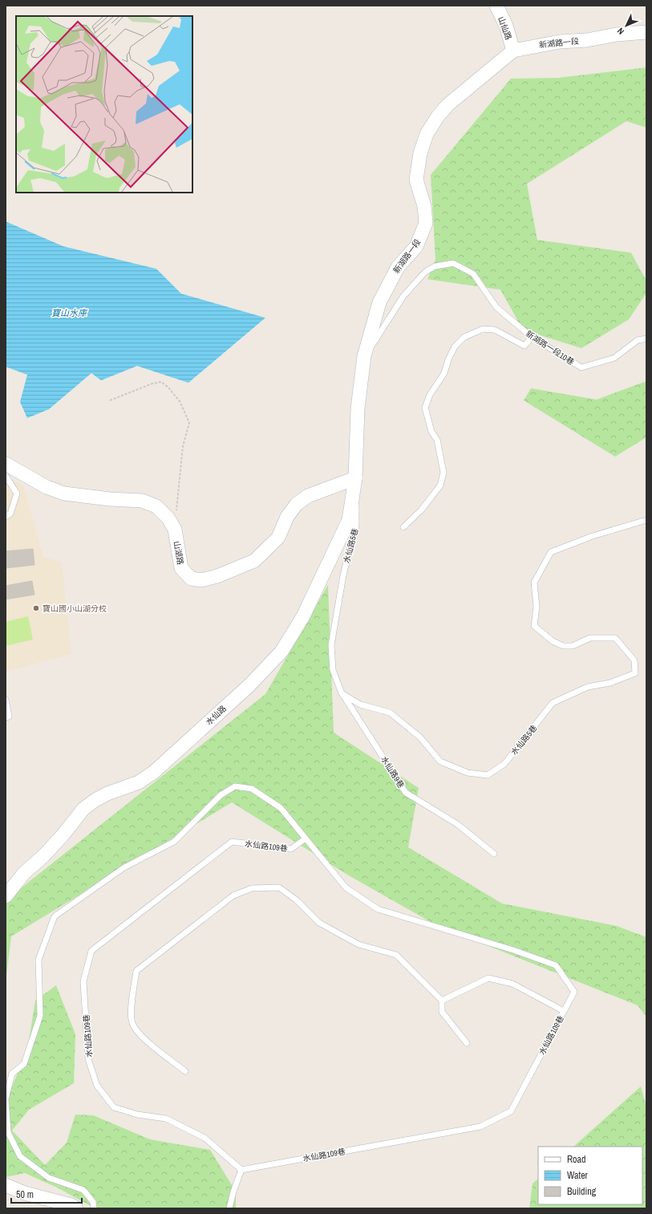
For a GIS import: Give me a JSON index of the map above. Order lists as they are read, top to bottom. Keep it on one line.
{"streets":{"street":["山仙路","新湖路一段","山湖路","水仙路"],"lane":["新湖路一段10巷","水仙路5巷","水仙路9巷","水仙路109巷"]},"crossings":[["山仙路","新湖路一段"],["新湖路一段","新湖路一段10巷"],["新湖路一段","水仙路5巷"],["新湖路一段","山湖路"],["新湖路一段","水仙路"],["水仙路5巷","山湖路"],["水仙路5巷","水仙路"],["水仙路5巷","水仙路9巷"],["山湖路","水仙路"]],"water":["寶山水庫"],"places":["寶山國小山湖分校"],"legend":["Road","Water","Building"],"scale_bar":"50 m","north":"bottom left"}
